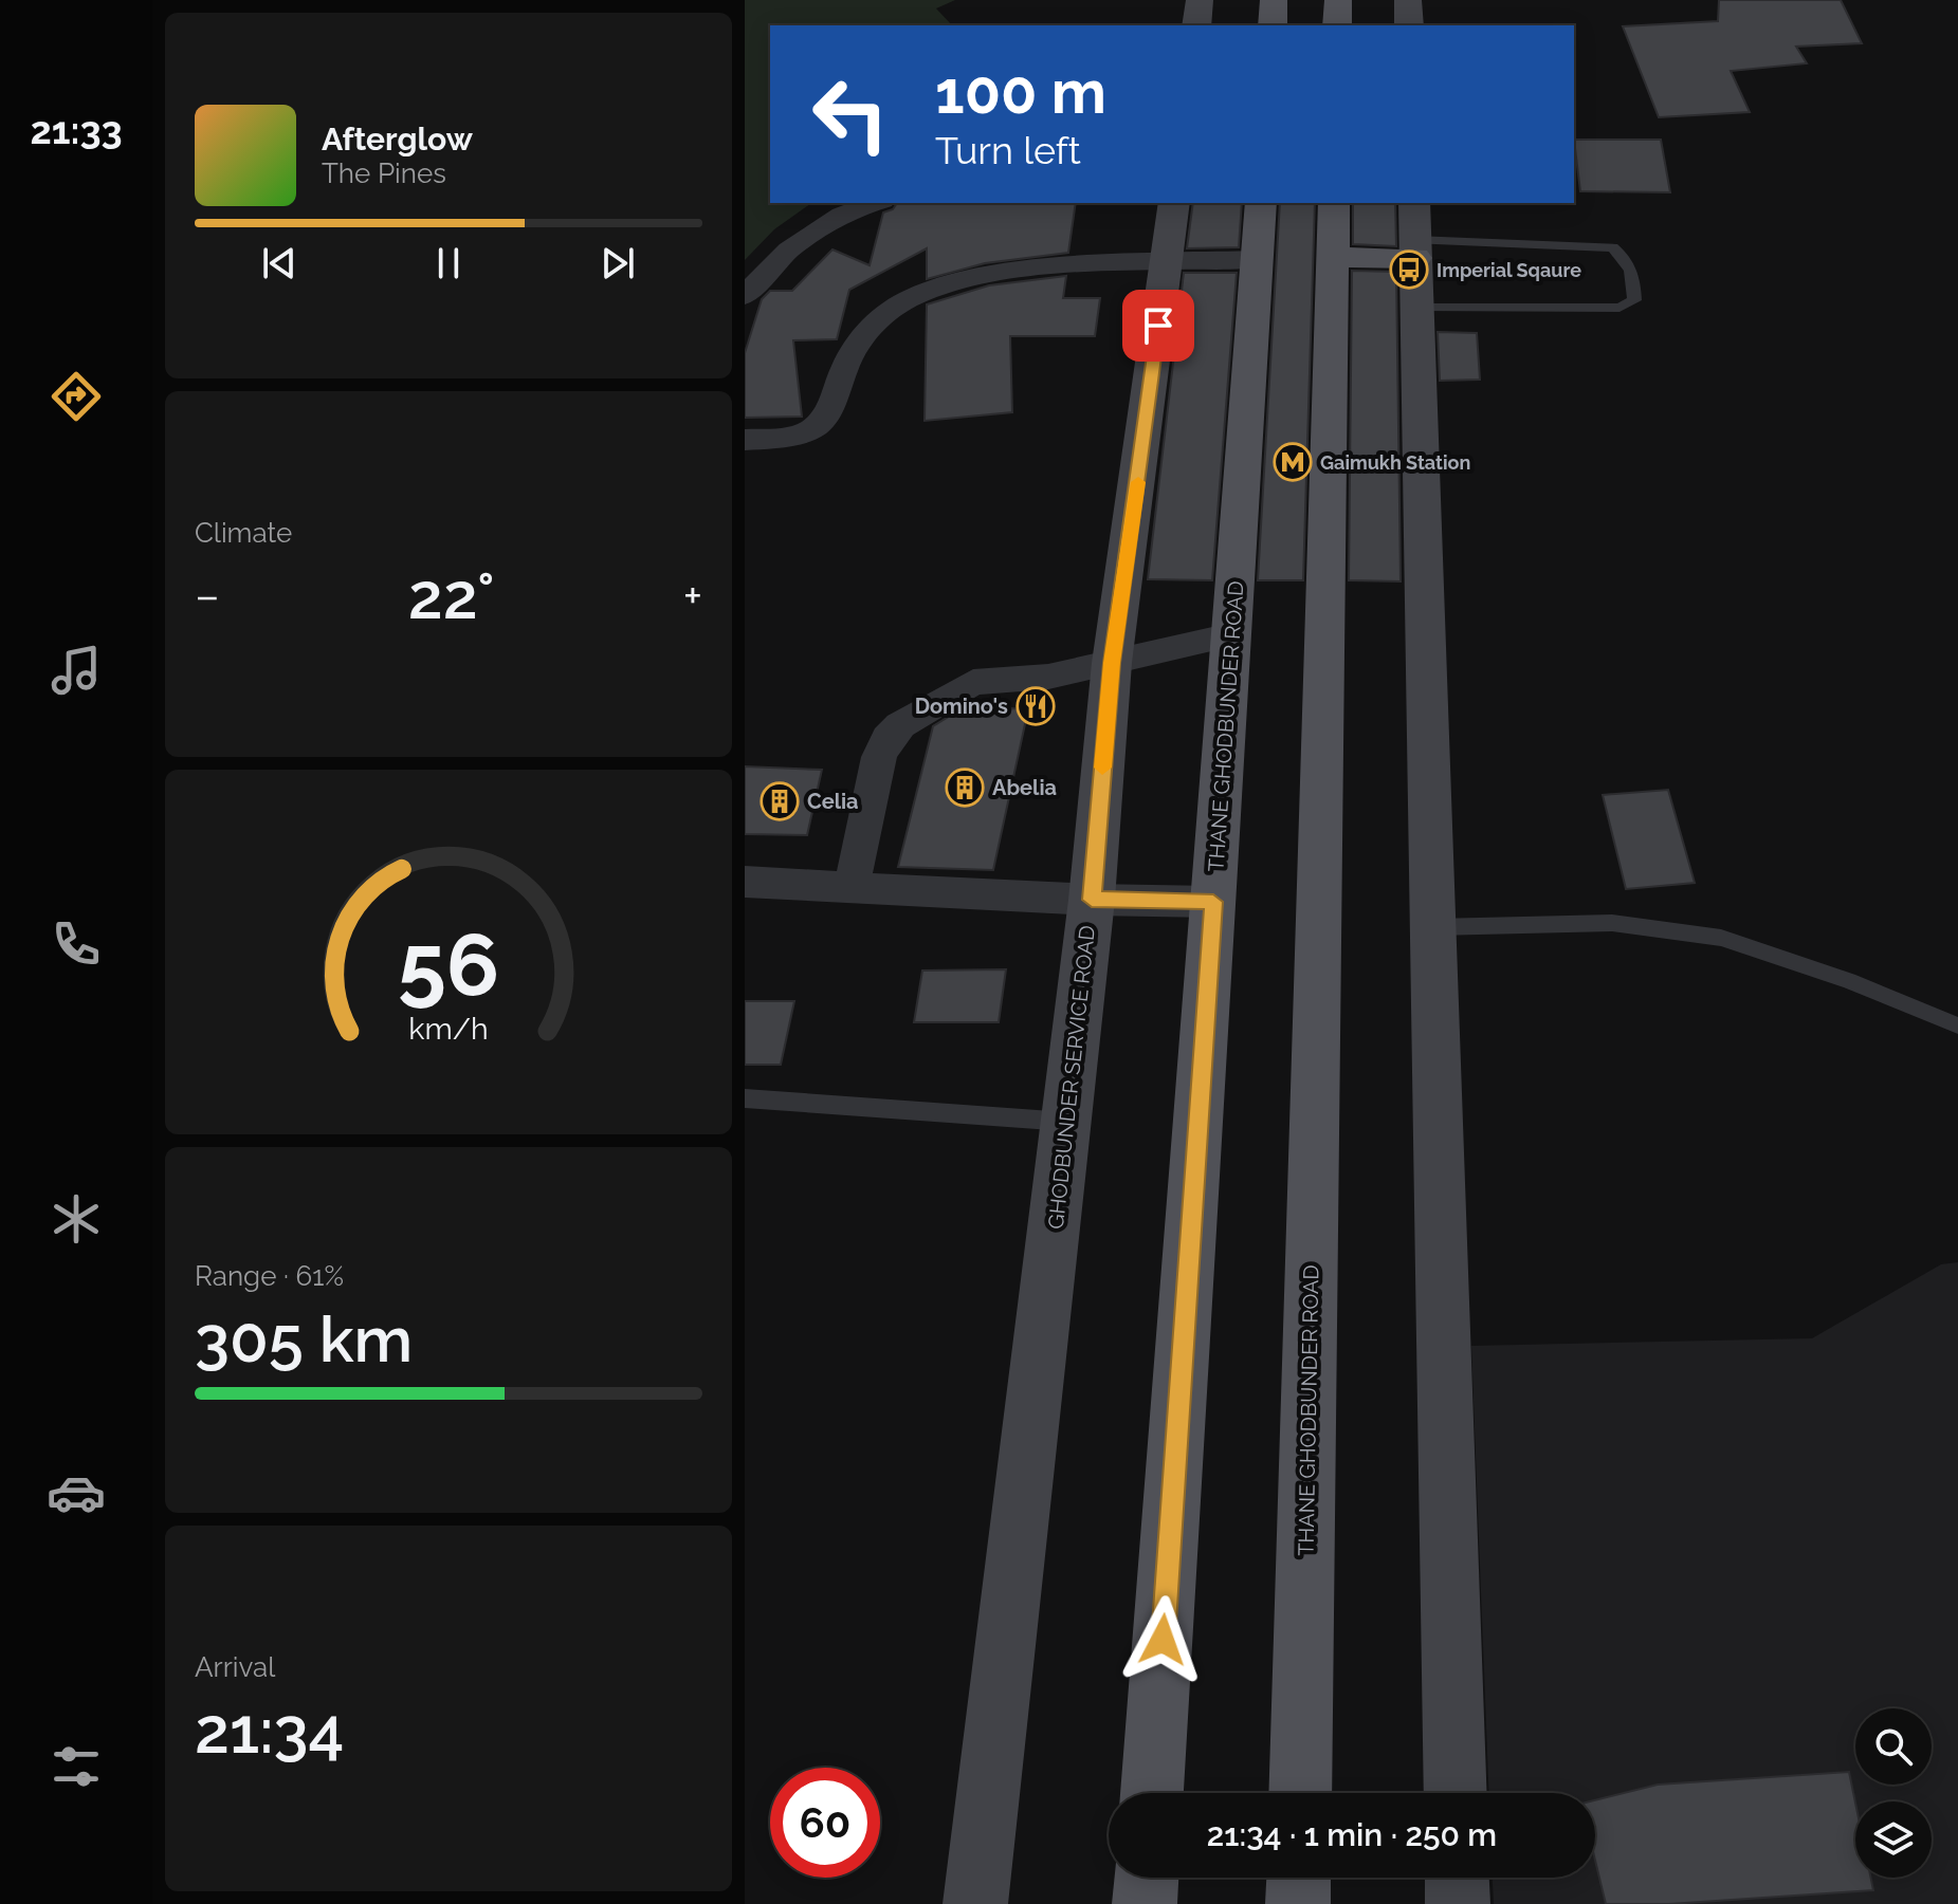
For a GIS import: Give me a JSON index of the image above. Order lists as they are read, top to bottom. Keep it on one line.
{"streets":{"main road":["THANE GHODBUNDER ROAD"],"street":["GHODBUNDER SERVICE ROAD"]},"places":{"bus stop":["Imperial Sqaure"],"metro station":["Gaimukh Station"],"restaurant":["Domino's"],"building":["Abelia","Celia"]},"page":{"tabs":"21:33","turn":["100 m","Turn left"],"song":["Afterglow","The Pines"],"tile":["Climate",["Range · 61%","305 km"],["Arrival","21:34"]],"heat":["−","22°","+"],"limit":"60","trip":"21:34 · 1 min · 250 m","gauge":["56","km/h"]}}
